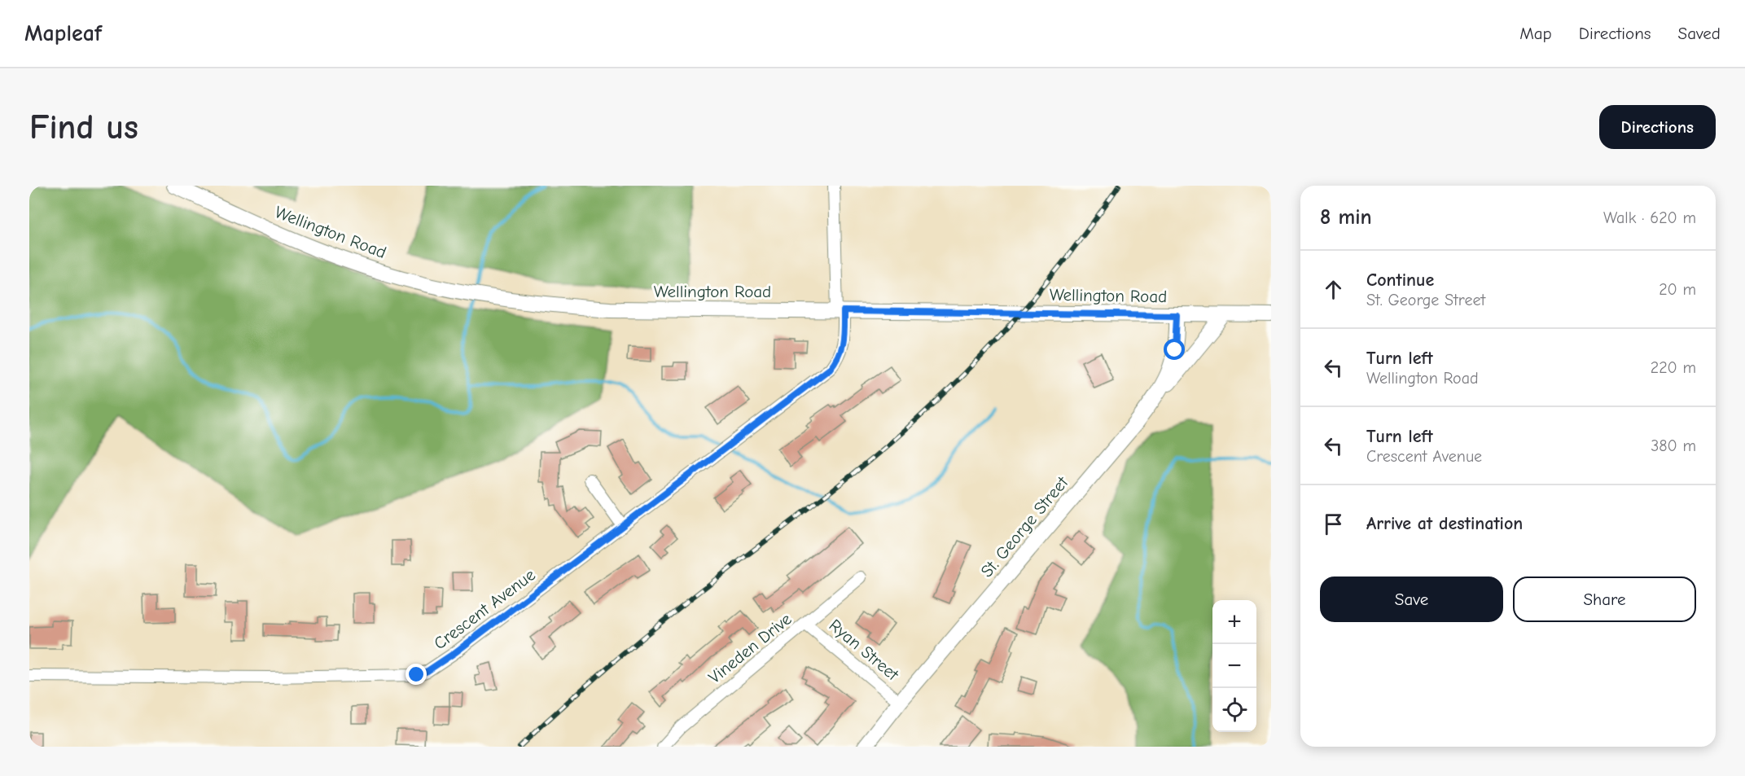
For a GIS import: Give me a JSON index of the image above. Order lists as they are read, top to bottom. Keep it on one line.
{"streets":{"main road":["Wellington Road","St. George Street"],"street":["Crescent Avenue","Vineden Drive","Ryan Street"]},"crossings":[["Wellington Road","St. George Street"],["Wellington Road","Crescent Avenue"],["St. George Street","Ryan Street"],["Vineden Drive","Ryan Street"]],"page":{"header":"Mapleaf","nav":["Map","Directions","Saved"],"buttons":["Directions",["Save","Share"]],"title":"Find us","heading":["8 min","Walk · 620 m"],"list":[["Continue","St. George Street","20 m"],["Turn left","Wellington Road","220 m"],["Turn left","Crescent Avenue","380 m"],"Arrive at destination"],"map_buttons":["+","−"]}}
